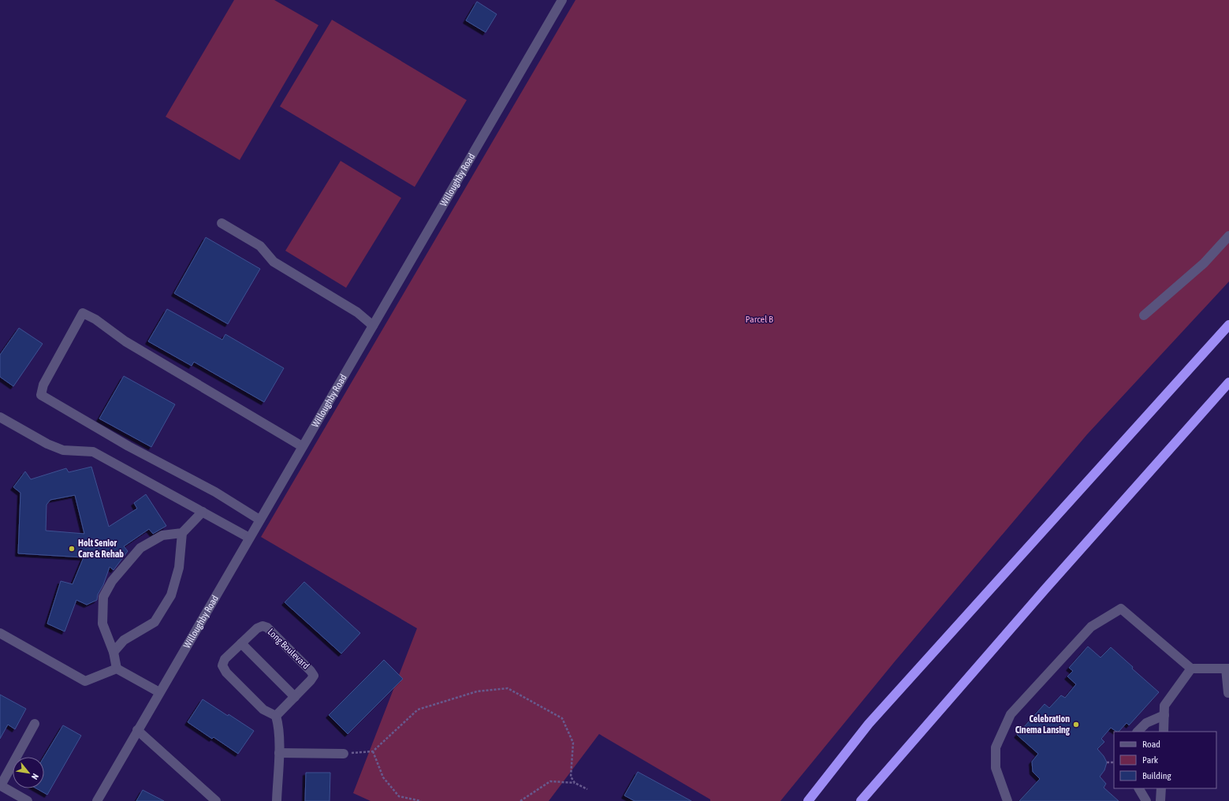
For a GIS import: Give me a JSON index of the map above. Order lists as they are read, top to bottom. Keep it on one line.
{"streets":{"street":["Willoughby Road","Long Boulevard"]},"parks":["Parcel B"],"places":["Holt Senior Care & Rehab","Celebration Cinema Lansing"],"legend":["Road","Park","Building"],"north":"bottom right"}
